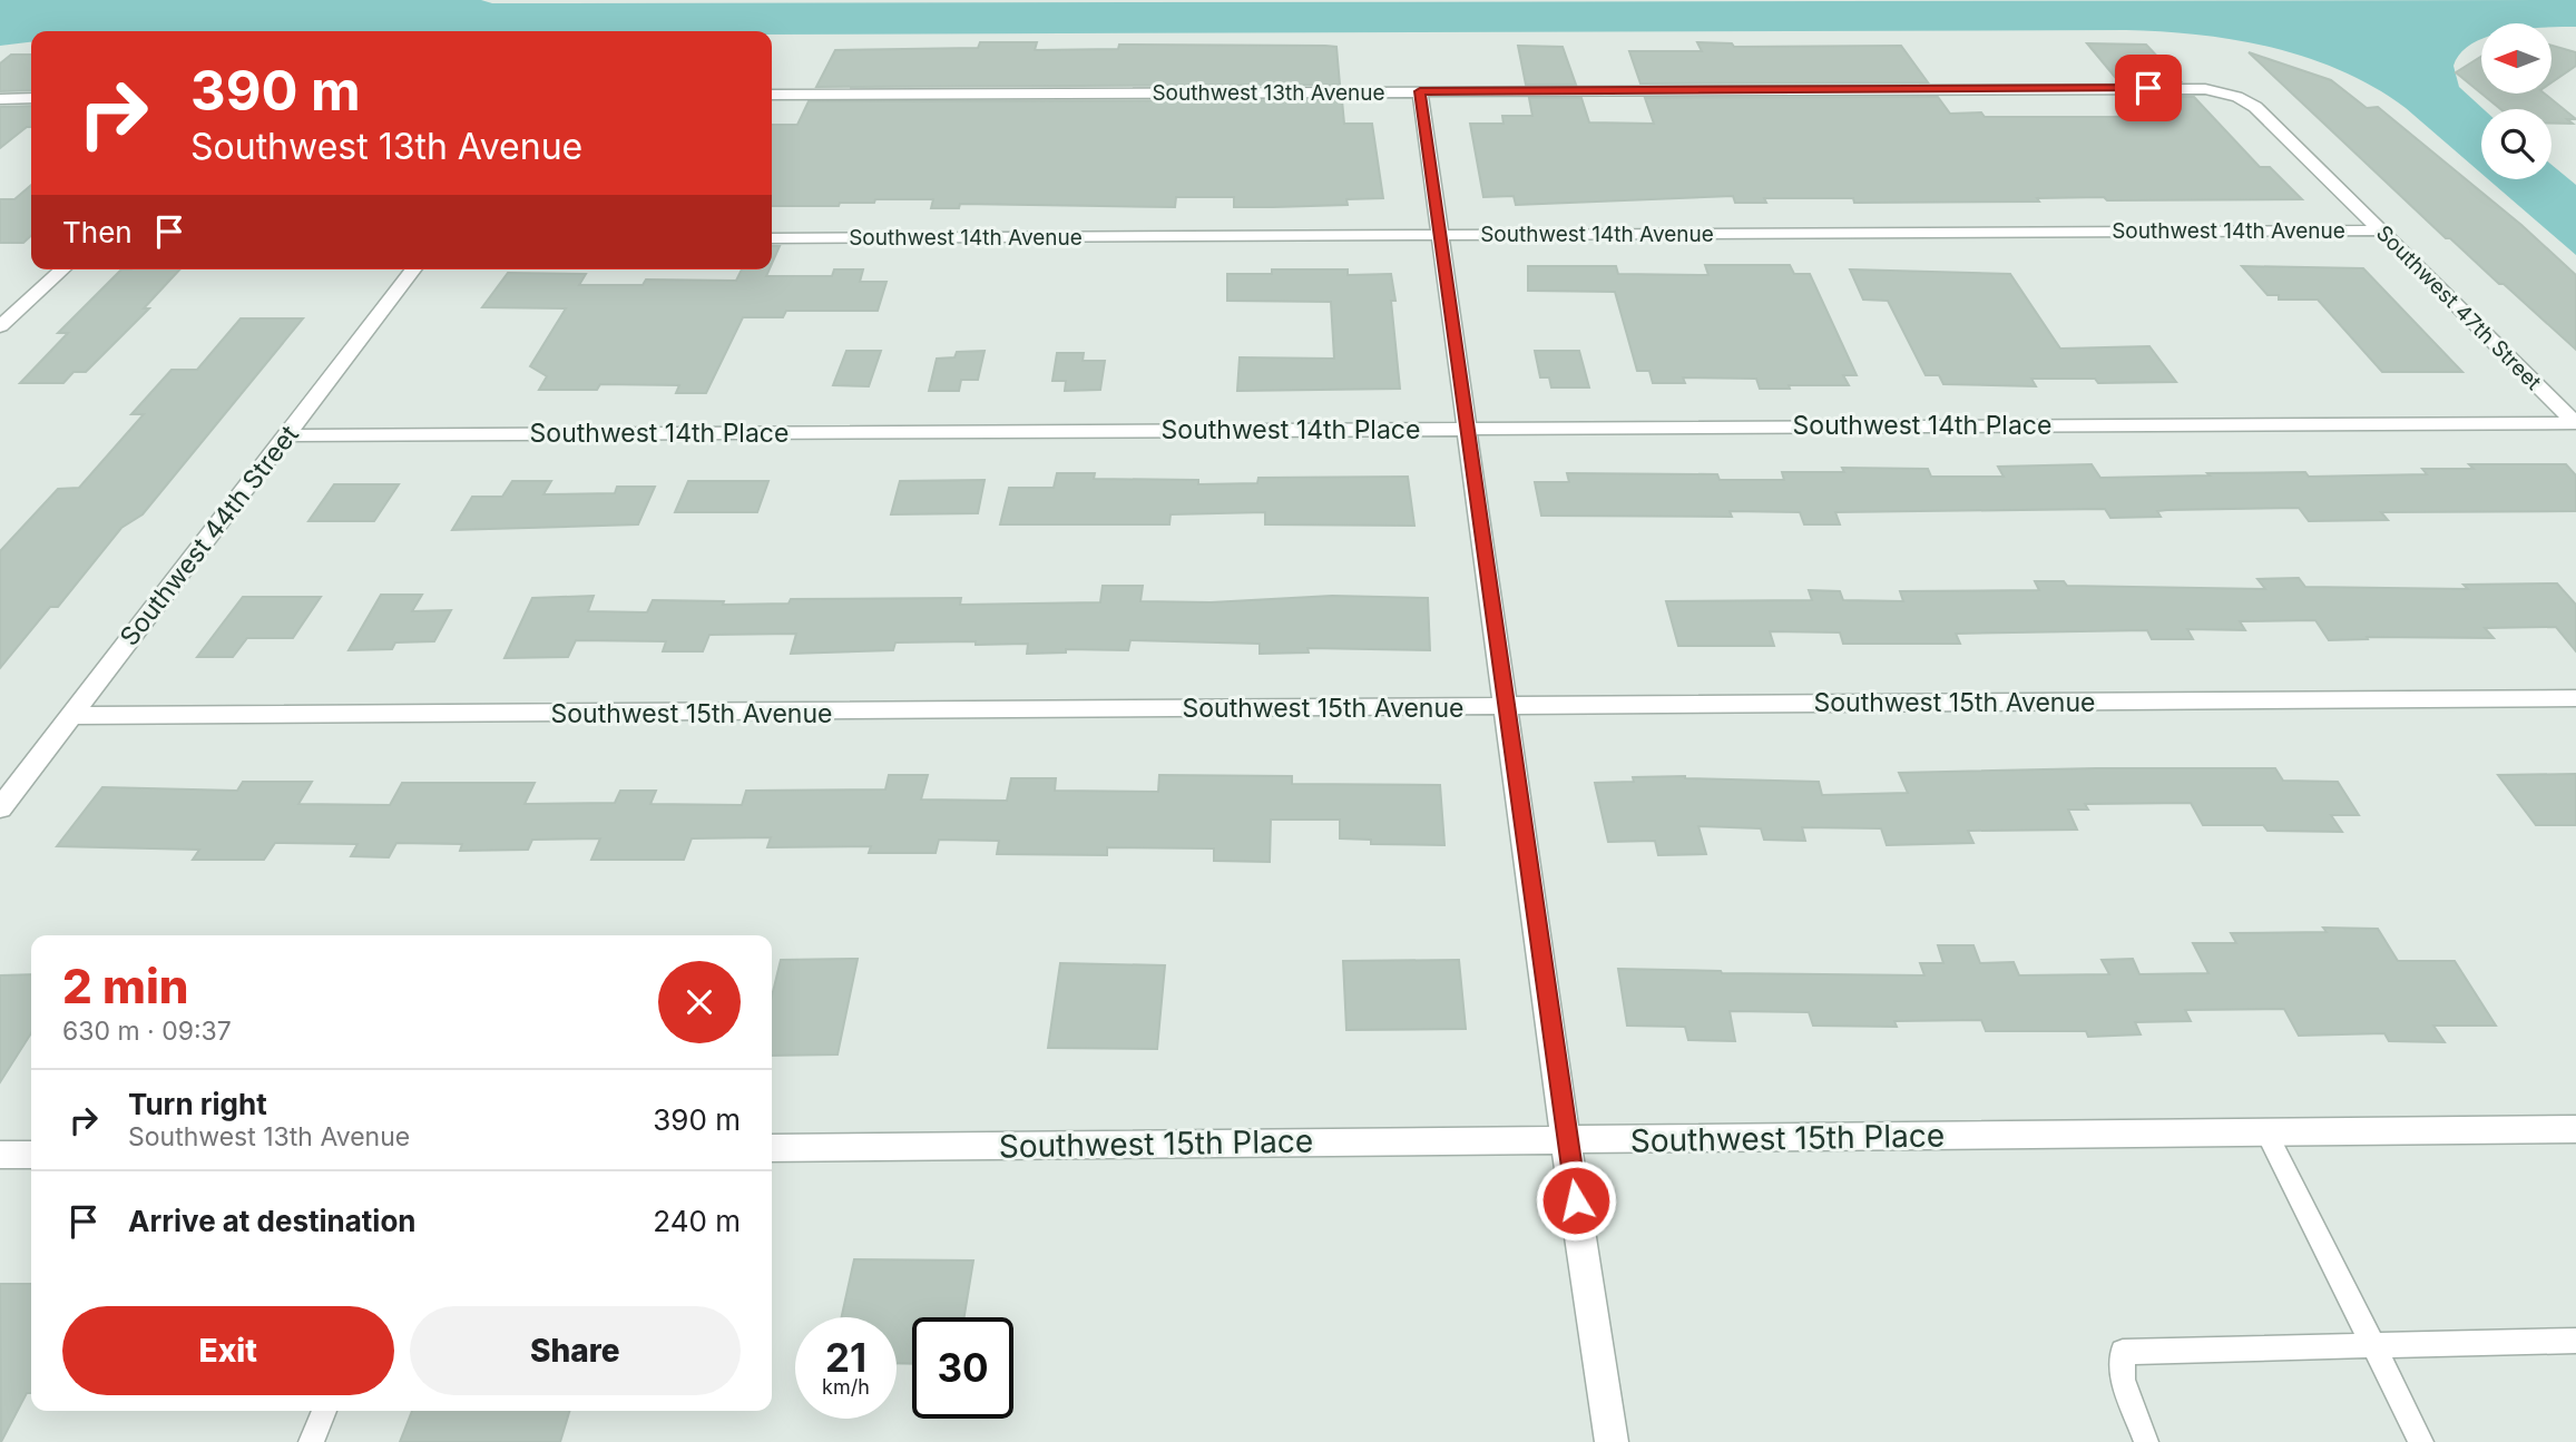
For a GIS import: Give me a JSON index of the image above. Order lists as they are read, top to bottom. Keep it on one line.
{"streets":{"street":["Southwest 13th Avenue","Southwest 14th Avenue","Southwest 47th Street","Southwest 14th Place","Southwest 44th Street","Southwest 15th Avenue","Southwest 15th Place"]},"crossings":[["Southwest 13th Avenue","Southwest 47th Street"],["Southwest 14th Avenue","Southwest 47th Street"],["Southwest 47th Street","Southwest 14th Place"],["Southwest 14th Place","Southwest 44th Street"],["Southwest 44th Street","Southwest 15th Avenue"]],"north":"left","page":{"turn":["390 m","Southwest 13th Avenue"],"then":"Then","heading":["2 min","630 m · 09:37"],"list":[{"name":"Turn right","note":"Southwest 13th Avenue","value":"390 m"},{"name":"Arrive at destination","value":"240 m"}],"buttons":["Exit","Share"],"speed":"21 km/h","limit":"30"}}
